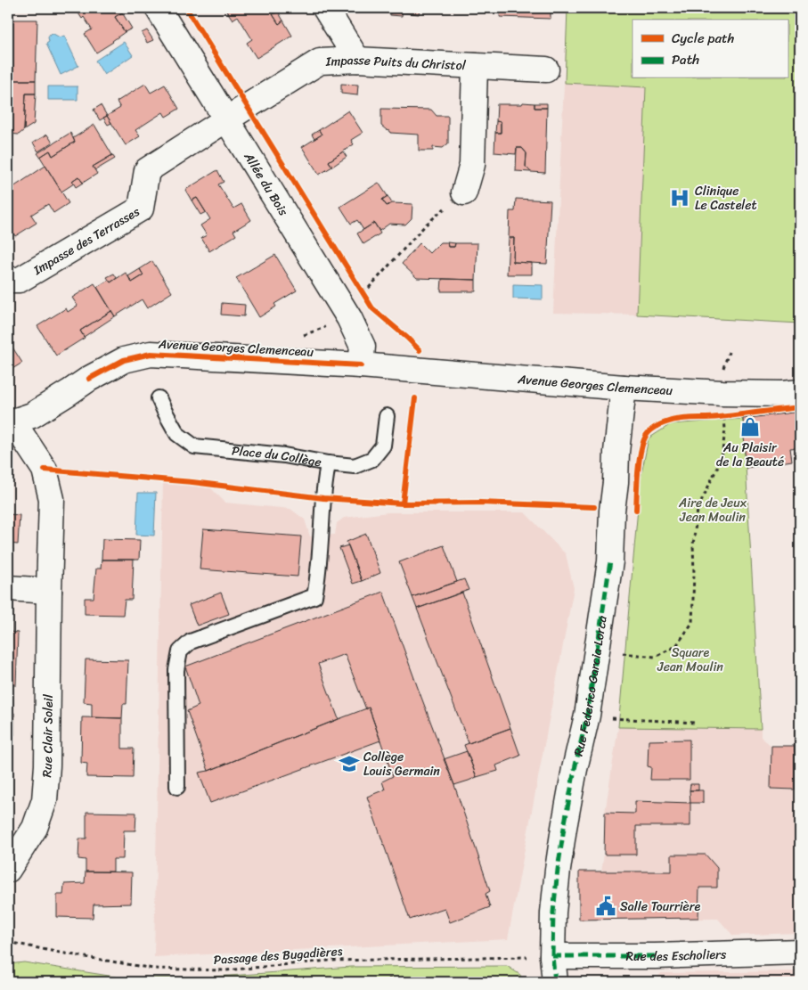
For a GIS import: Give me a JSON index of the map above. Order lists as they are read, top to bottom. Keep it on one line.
{"streets":{"street":["Impasse Puits du Christol","Allée du Bois","Impasse des Terrasses","Avenue Georges Clemenceau","Rue Federico Garcia Lorca","Rue Clair Soleil","Rue des Escholiers"],"lane":["Place du Collège"],"path":["Passage des Bugadières"]},"crossings":[["Impasse Puits du Christol","Allée du Bois"],["Impasse Puits du Christol","Impasse des Terrasses"],["Allée du Bois","Impasse des Terrasses"],["Allée du Bois","Avenue Georges Clemenceau"],["Avenue Georges Clemenceau","Rue Federico Garcia Lorca"],["Avenue Georges Clemenceau","Rue Clair Soleil"],["Rue Federico Garcia Lorca","Passage des Bugadières"],["Rue Federico Garcia Lorca","Rue des Escholiers"],["Passage des Bugadières","Rue des Escholiers"]],"parks":["Aire de Jeux Jean Moulin","Square Jean Moulin"],"places":{"hospital":["Clinique Le Castelet"],"shop":["Au Plaisir de la Beauté"],"school or university":["Collège Louis Germain"],"public building":["Salle Tourrière"]},"legend":["Cycle path","Path"]}
